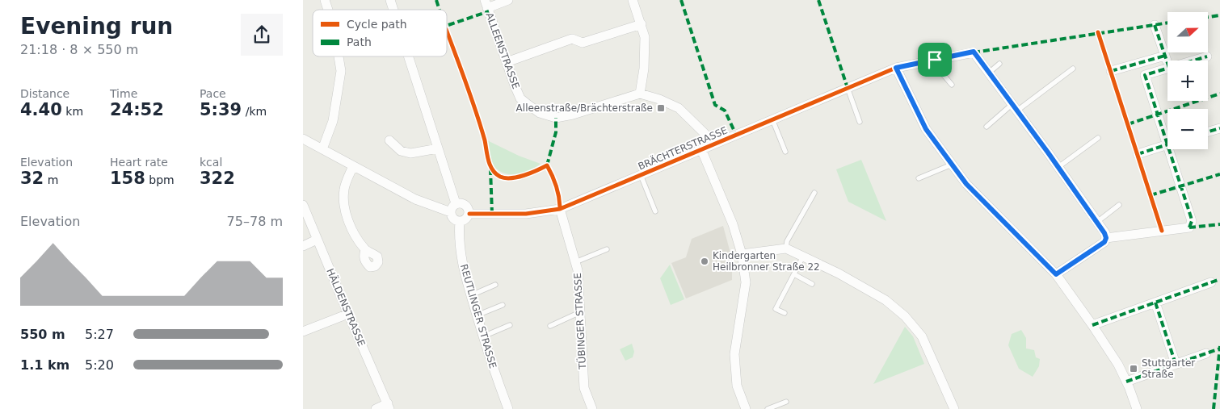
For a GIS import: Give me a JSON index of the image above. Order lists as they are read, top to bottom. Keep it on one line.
{"streets":{"street":["ALLEENSTRASSE","BRÄCHTERSTRASSE","HÄLDENSTRASSE","REUTLINGER STRASSE","TÜBINGER STRASSE"]},"crossings":[["BRÄCHTERSTRASSE","REUTLINGER STRASSE"],["BRÄCHTERSTRASSE","TÜBINGER STRASSE"]],"places":{"transit":["Alleenstraße/Brächterstraße","Stuttgarter Straße"],"other":["Kindergarten Heilbronner Straße 22"]},"legend":["Cycle path","Path"],"north":"right","page":{"heading":["Evening run","21:18 · 8 × 550 m"],"map_buttons":["+","−"],"stats":[["Distance","4.40 km"],["Time","24:52"],["Pace","5:39 /km"],["Elevation","32 m"],["Heart rate","158 bpm"],["kcal","322"]],"chart":["Elevation","75–78 m"],"list":[{"name":"550 m","note":"5:27"},{"name":"1.1 km","note":"5:20"}]}}
